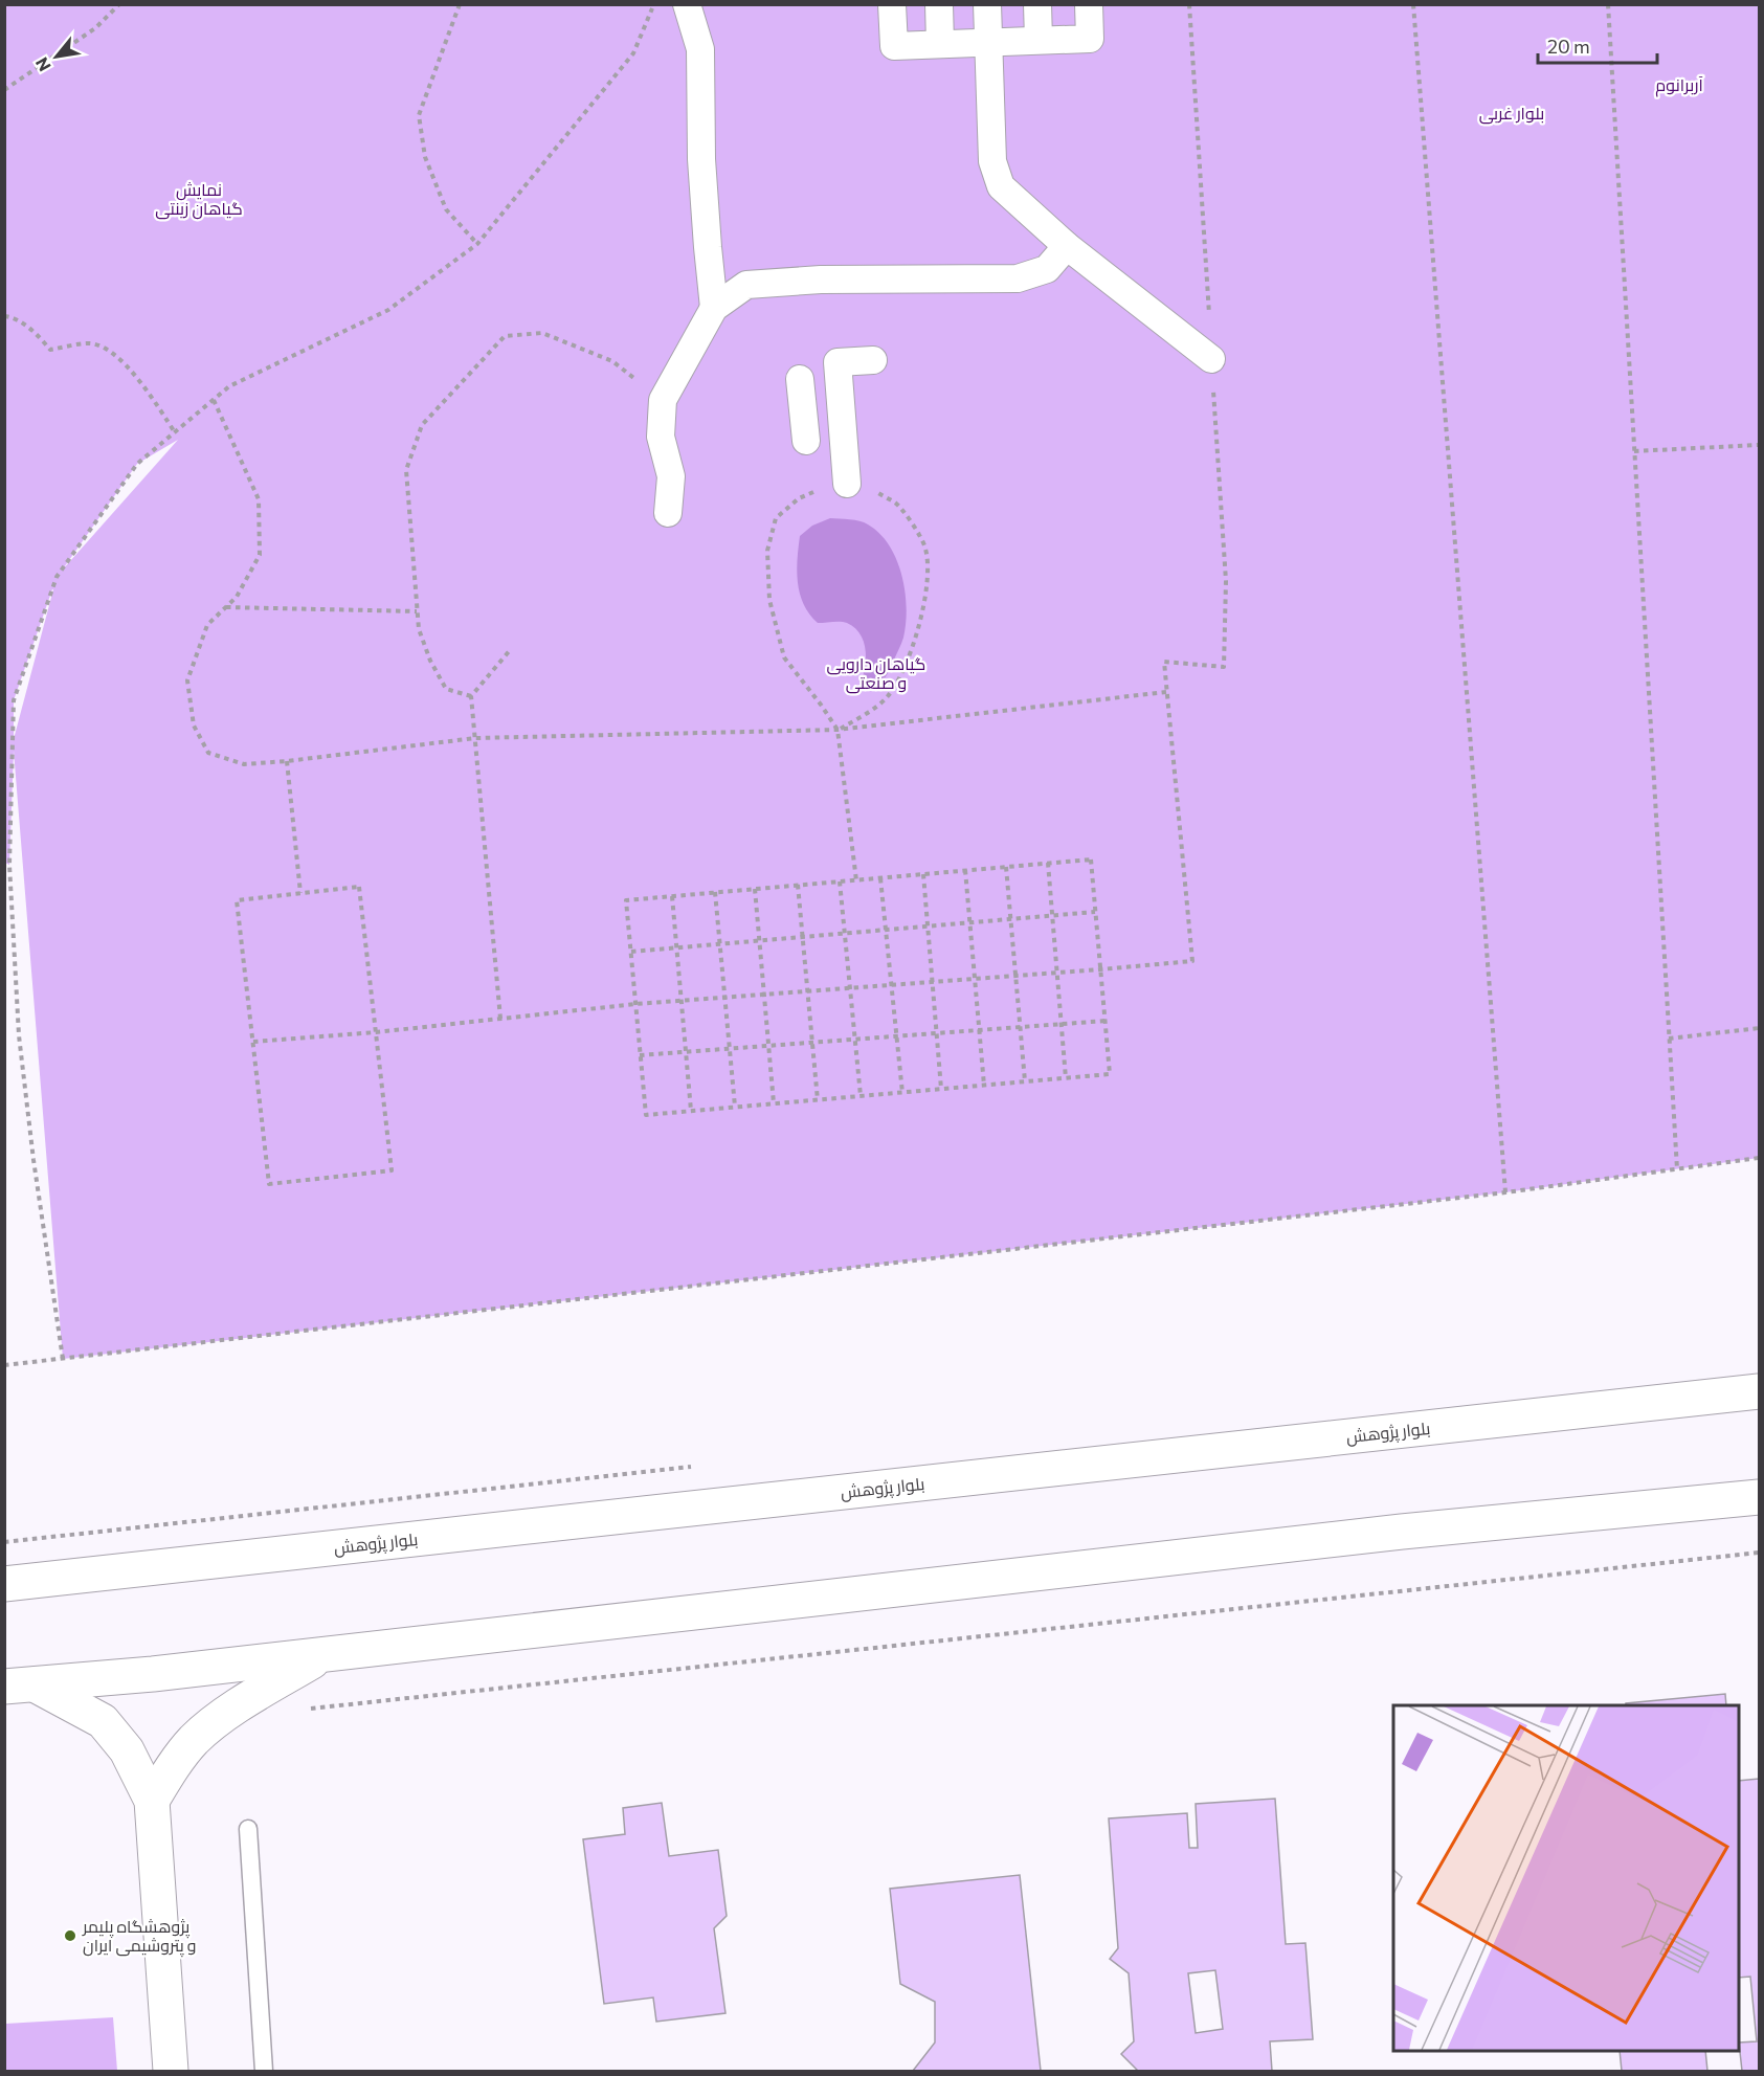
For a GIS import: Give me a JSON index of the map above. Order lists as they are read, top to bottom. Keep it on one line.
{"streets":{"street":["بلوار پژوهش"]},"parks":["آربرانوم","بلوار غربی","نمایش گیاهان زینتی","گیاهان دارویی و صنعتی"],"places":["پژوهشگاه پلیمر و پتروشیمی ایران"],"scale_bar":"20 m","north":"bottom left"}
